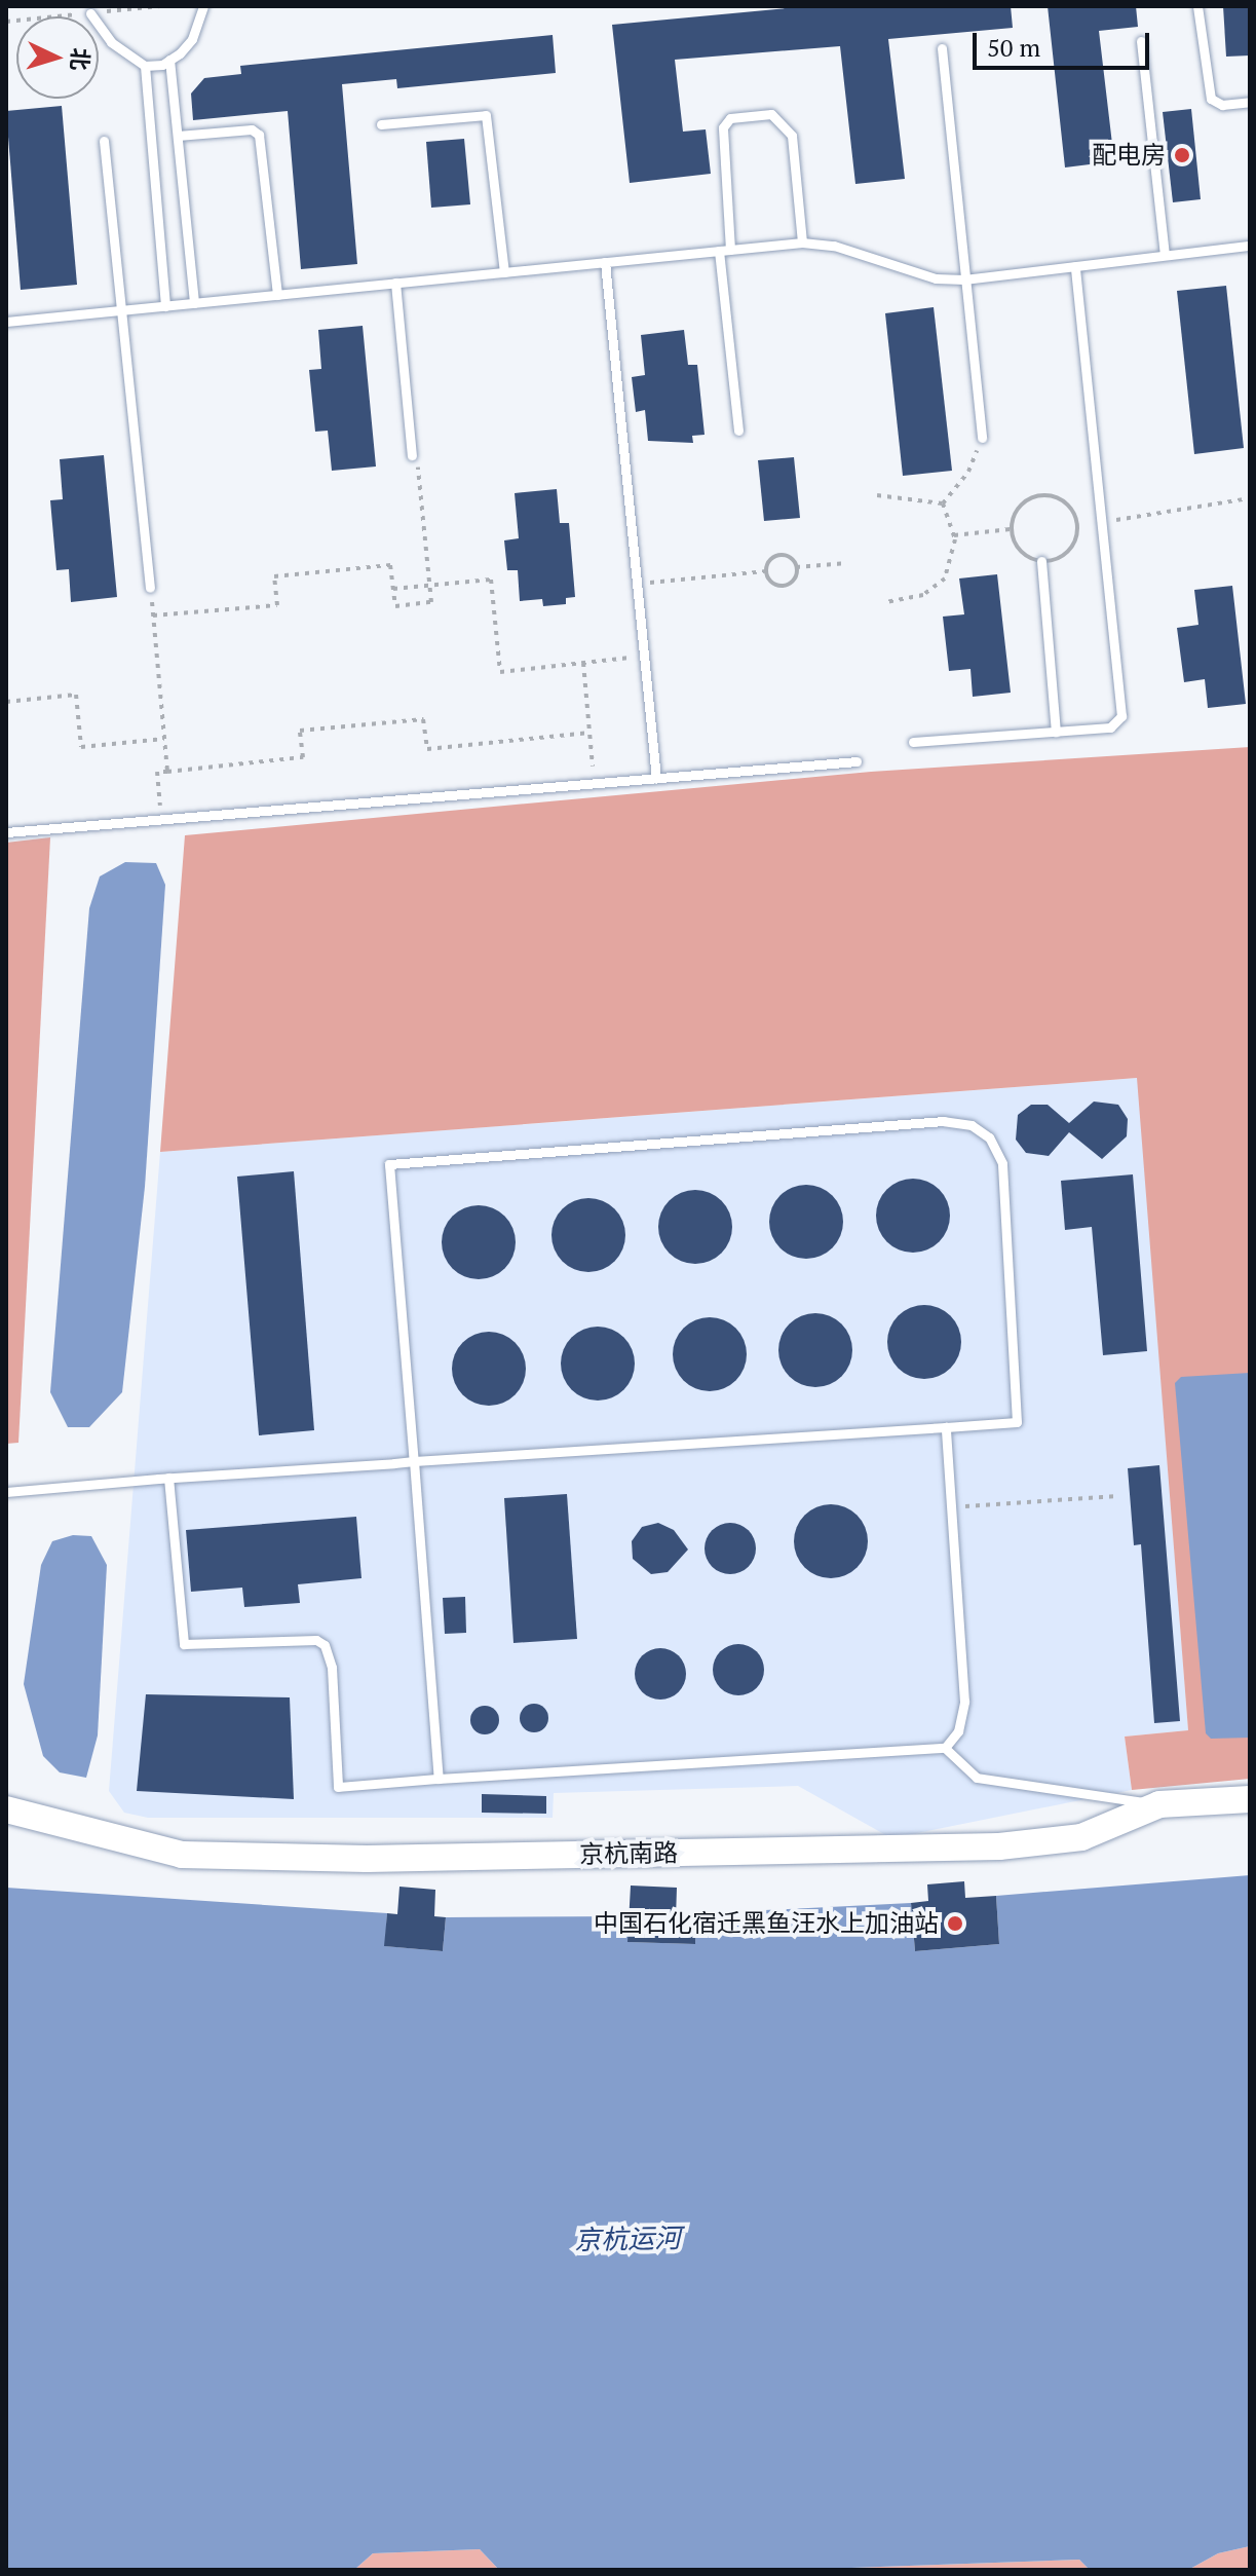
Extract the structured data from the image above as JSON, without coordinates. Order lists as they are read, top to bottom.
{
  "streets": {
    "street": ["京杭南路"]
  },
  "water": ["京杭运河"],
  "places": ["配电房", "中国石化宿迁黑鱼汪水上加油站"],
  "scale_bar": "50 m",
  "north": "right"
}
